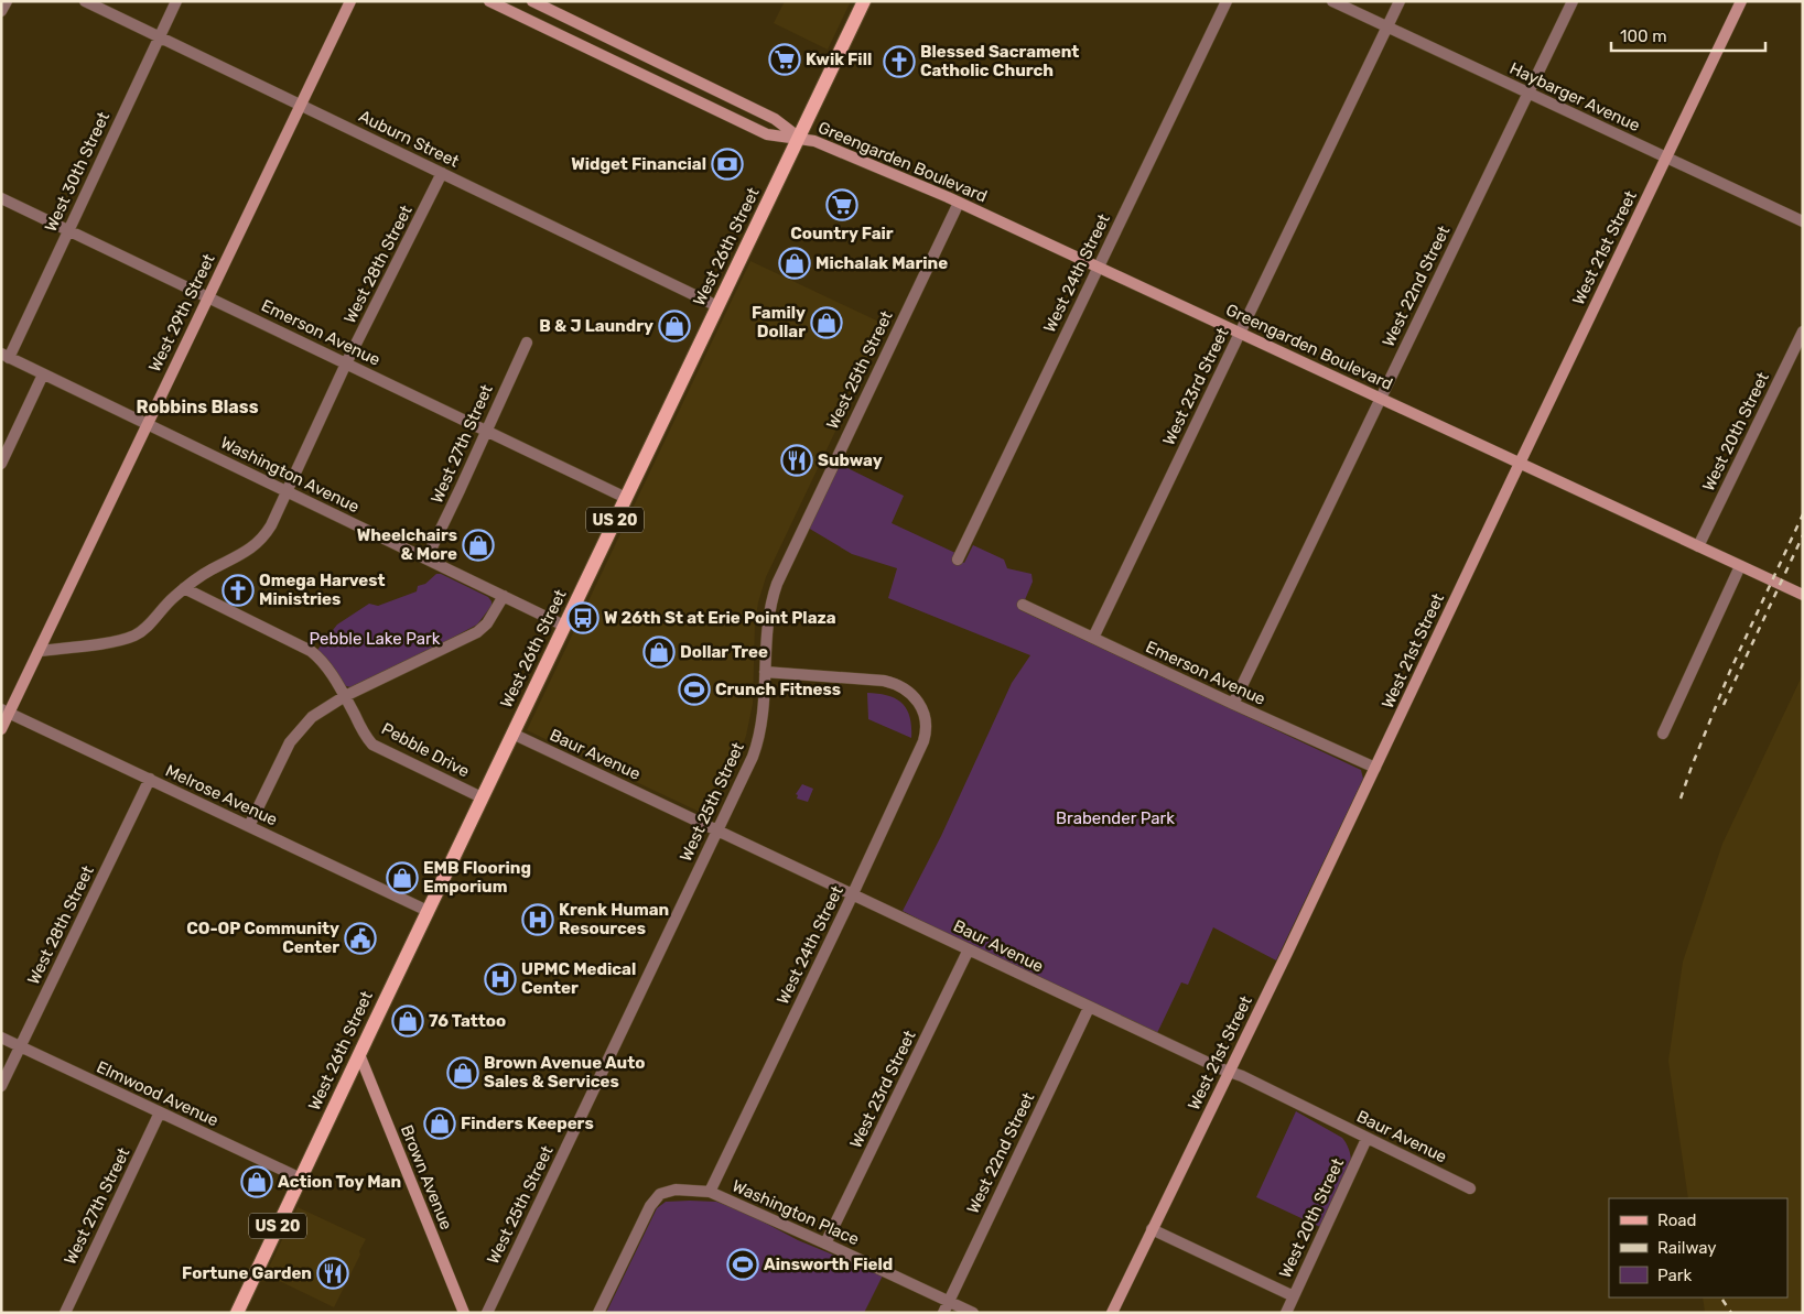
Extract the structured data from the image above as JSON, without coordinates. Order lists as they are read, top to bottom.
{
  "streets": {
    "main road": ["West 26th Street", "US 20"],
    "street": [
      "Haybarger Avenue",
      "Auburn Street",
      "Greengarden Boulevard",
      "West 30th Street",
      "West 21st Street",
      "West 28th Street",
      "West 24th Street",
      "West 22nd Street",
      "West 29th Street",
      "Emerson Avenue",
      "West 25th Street",
      "West 23rd Street",
      "West 20th Street",
      "West 27th Street",
      "Washington Avenue",
      "Pebble Drive",
      "Baur Avenue",
      "Melrose Avenue",
      "Elmwood Avenue",
      "Brown Avenue",
      "Washington Place"
    ]
  },
  "crossings": [
    ["Haybarger Avenue", "West 21st Street"],
    ["Haybarger Avenue", "West 22nd Street"],
    ["Haybarger Avenue", "West 23rd Street"],
    ["Auburn Street", "West 30th Street"],
    ["Auburn Street", "West 26th Street"],
    ["Auburn Street", "West 28th Street"],
    ["Auburn Street", "West 29th Street"],
    ["Greengarden Boulevard", "West 26th Street"],
    ["Greengarden Boulevard", "West 21st Street"],
    ["Greengarden Boulevard", "West 24th Street"],
    ["Greengarden Boulevard", "West 22nd Street"],
    ["Greengarden Boulevard", "West 25th Street"],
    ["Greengarden Boulevard", "West 23rd Street"],
    ["Greengarden Boulevard", "West 20th Street"],
    ["West 30th Street", "Emerson Avenue"],
    ["West 30th Street", "Washington Avenue"],
    ["West 26th Street", "Emerson Avenue"],
    ["West 26th Street", "Washington Avenue"],
    ["West 26th Street", "Pebble Drive"],
    ["West 26th Street", "Baur Avenue"],
    ["West 26th Street", "Melrose Avenue"],
    ["West 26th Street", "Elmwood Avenue"],
    ["West 26th Street", "Brown Avenue"],
    ["West 21st Street", "Emerson Avenue"],
    ["West 21st Street", "Baur Avenue"],
    ["West 28th Street", "West 29th Street"],
    ["West 28th Street", "Emerson Avenue"],
    ["West 28th Street", "Washington Avenue"],
    ["West 28th Street", "Pebble Drive"],
    ["West 28th Street", "Melrose Avenue"],
    ["West 28th Street", "Elmwood Avenue"],
    ["West 24th Street", "West 25th Street"],
    ["West 24th Street", "Baur Avenue"],
    ["West 24th Street", "Washington Place"],
    ["West 22nd Street", "Emerson Avenue"],
    ["West 22nd Street", "Baur Avenue"],
    ["West 22nd Street", "Washington Place"],
    ["West 29th Street", "Emerson Avenue"],
    ["West 29th Street", "Washington Avenue"],
    ["West 29th Street", "Melrose Avenue"],
    ["Emerson Avenue", "West 23rd Street"],
    ["Emerson Avenue", "West 27th Street"],
    ["West 25th Street", "Baur Avenue"],
    ["West 23rd Street", "Baur Avenue"],
    ["West 23rd Street", "Washington Place"],
    ["West 20th Street", "Baur Avenue"],
    ["West 27th Street", "Washington Avenue"],
    ["West 27th Street", "Elmwood Avenue"]
  ],
  "districts": ["Robbins Blass"],
  "parks": ["Pebble Lake Park", "Brabender Park"],
  "places": {
    "supermarket": ["Kwik Fill", "Country Fair"],
    "church": ["Blessed Sacrament Catholic Church", "Omega Harvest Ministries"],
    "bank": ["Widget Financial"],
    "shop": [
      "Michalak Marine",
      "Family Dollar",
      "B & J Laundry",
      "Wheelchairs & More",
      "Dollar Tree",
      "EMB Flooring Emporium",
      "76 Tattoo",
      "Brown Avenue Auto Sales & Services",
      "Finders Keepers",
      "Action Toy Man"
    ],
    "restaurant": ["Subway", "Fortune Garden"],
    "bus stop": ["W 26th St at Erie Point Plaza"],
    "sports": ["Crunch Fitness", "Ainsworth Field"],
    "hospital": ["Krenk Human Resources", "UPMC Medical Center"],
    "public building": ["CO-OP Community Center"]
  },
  "legend": ["Road", "Railway", "Park"],
  "scale_bar": "100 m"
}
